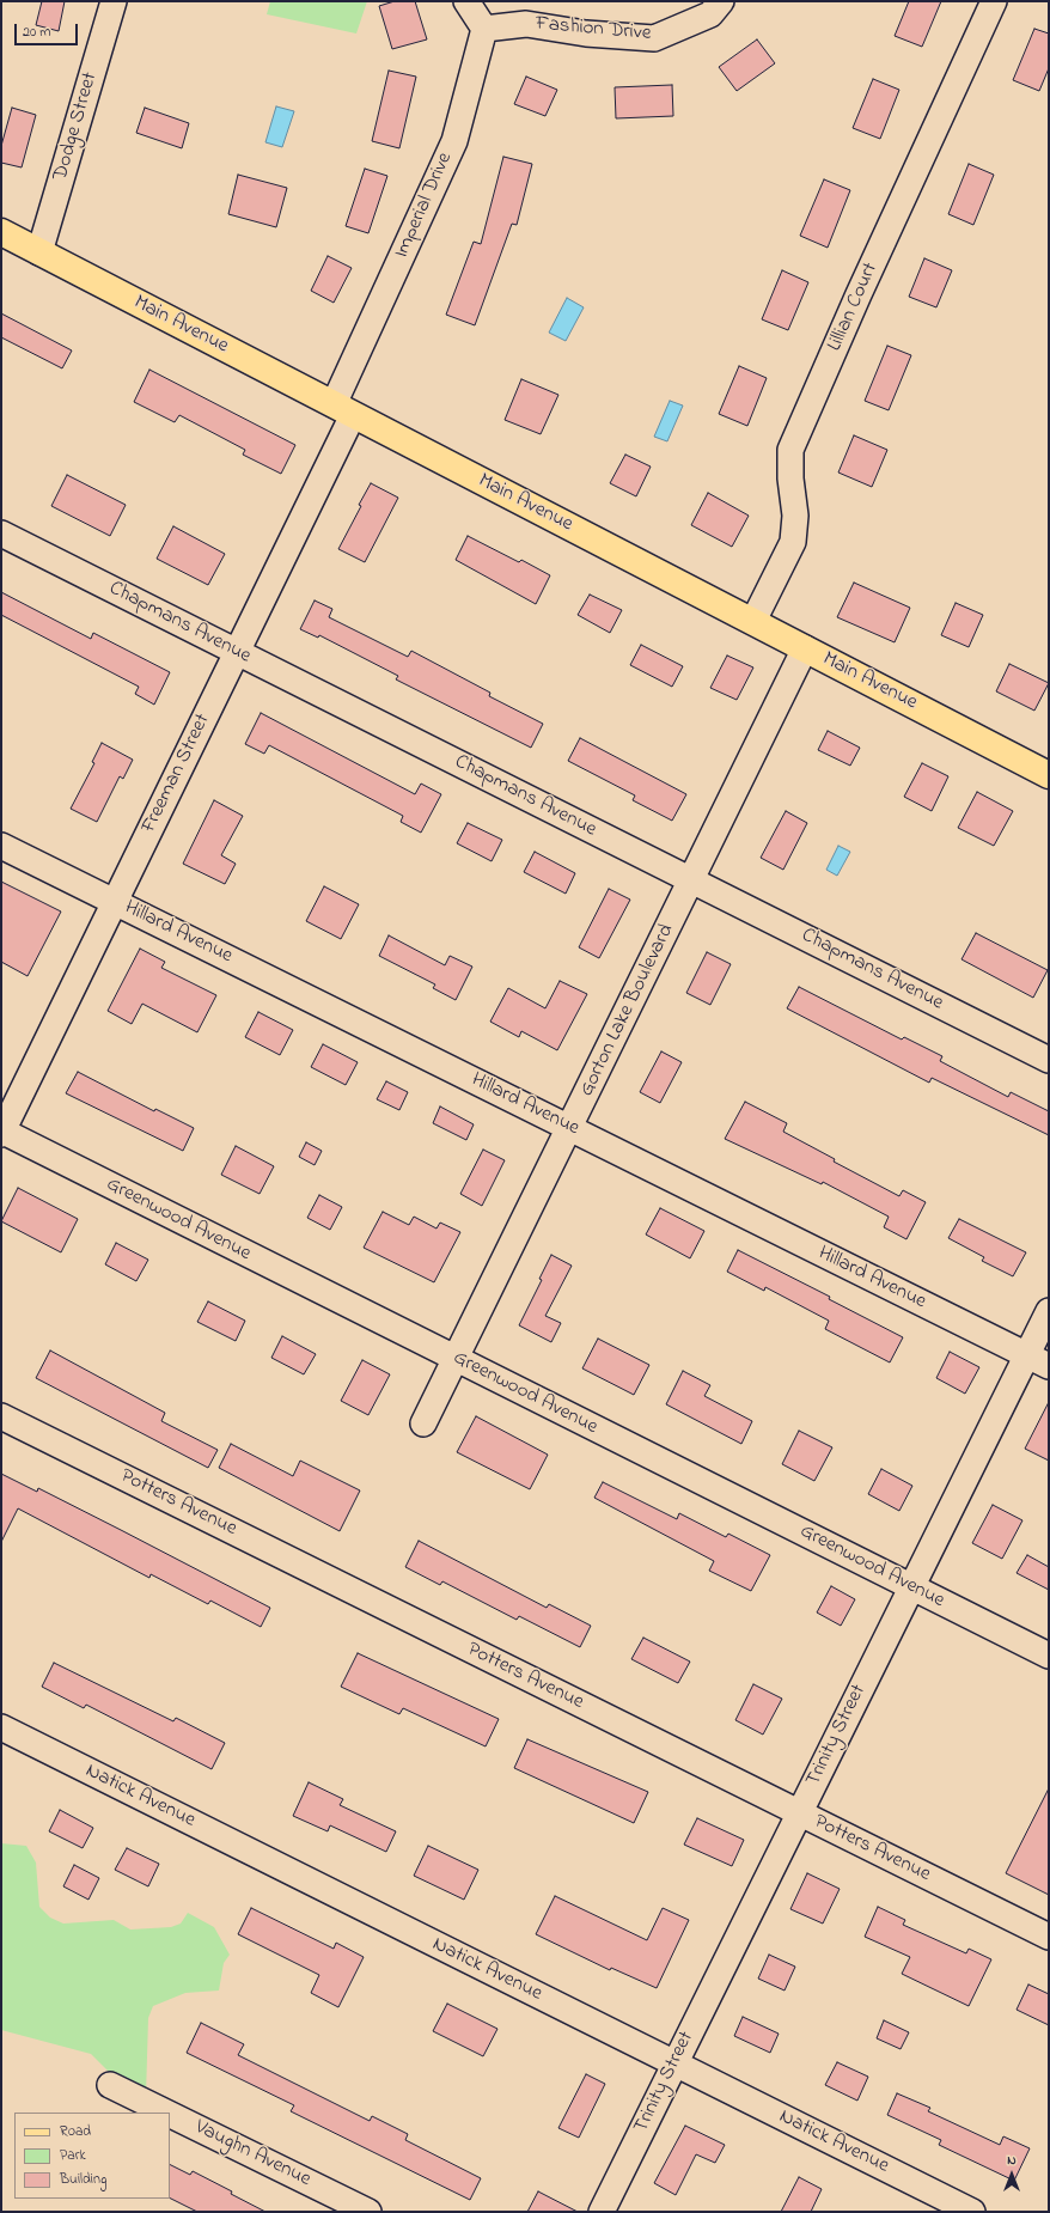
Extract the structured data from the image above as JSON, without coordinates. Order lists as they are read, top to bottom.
{
  "streets": {
    "main road": ["Main Avenue"],
    "street": [
      "Fashion Drive",
      "Dodge Street",
      "Imperial Drive",
      "Lillian Court",
      "Chapmans Avenue",
      "Freeman Street",
      "Hillard Avenue",
      "Gorton Lake Boulevard",
      "Greenwood Avenue",
      "Potters Avenue",
      "Trinity Street",
      "Natick Avenue",
      "Vaughn Avenue"
    ]
  },
  "crossings": [
    ["Fashion Drive", "Imperial Drive"],
    ["Dodge Street", "Main Avenue"],
    ["Imperial Drive", "Main Avenue"],
    ["Imperial Drive", "Freeman Street"],
    ["Lillian Court", "Main Avenue"],
    ["Main Avenue", "Freeman Street"],
    ["Main Avenue", "Gorton Lake Boulevard"],
    ["Chapmans Avenue", "Freeman Street"],
    ["Chapmans Avenue", "Gorton Lake Boulevard"],
    ["Freeman Street", "Hillard Avenue"],
    ["Freeman Street", "Greenwood Avenue"],
    ["Hillard Avenue", "Gorton Lake Boulevard"],
    ["Hillard Avenue", "Trinity Street"],
    ["Gorton Lake Boulevard", "Greenwood Avenue"],
    ["Greenwood Avenue", "Trinity Street"],
    ["Potters Avenue", "Trinity Street"],
    ["Trinity Street", "Natick Avenue"]
  ],
  "legend": ["Road", "Park", "Building"],
  "scale_bar": "20 m",
  "north": "top"
}
